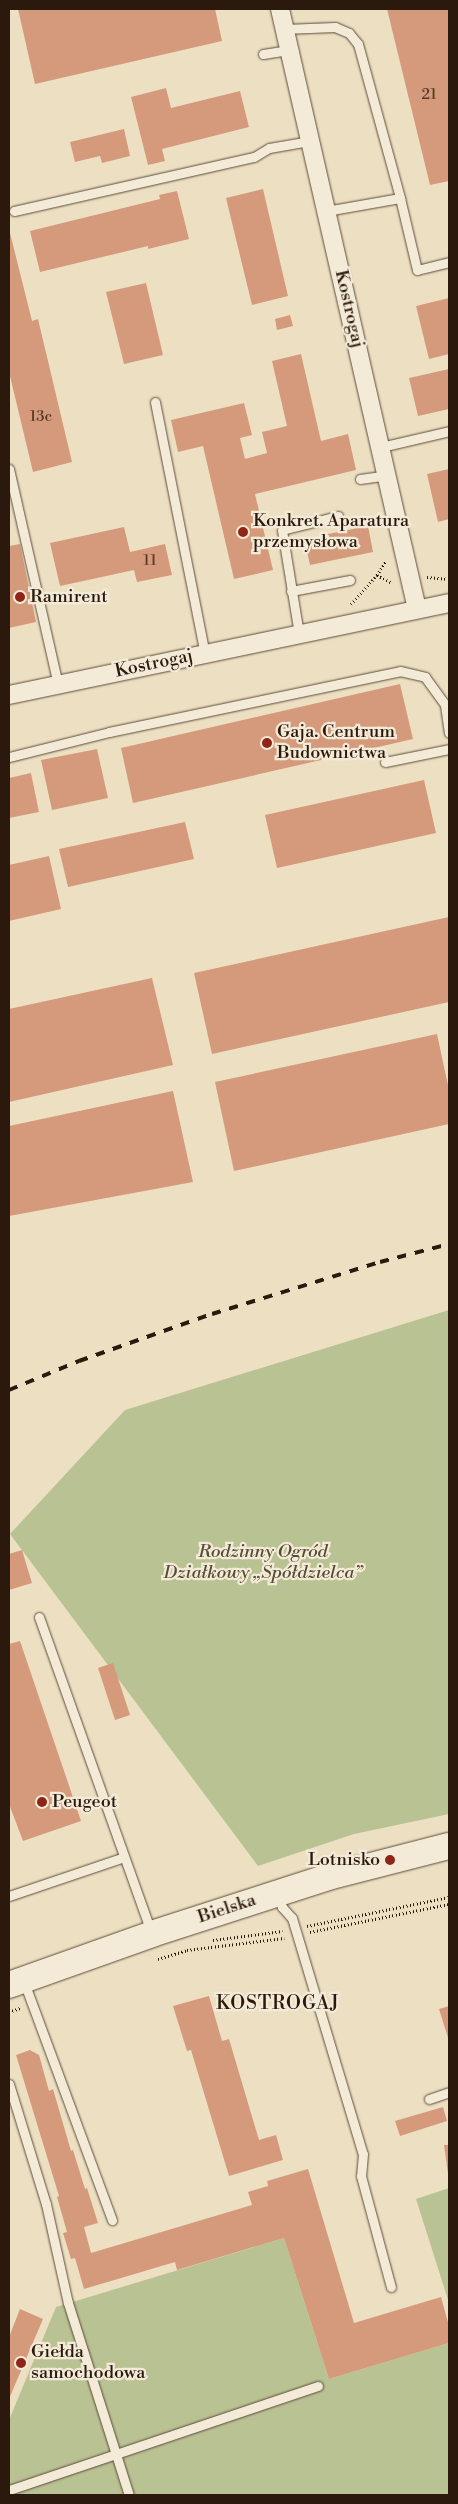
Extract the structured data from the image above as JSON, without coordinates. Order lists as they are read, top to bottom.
{
  "streets": {
    "main road": ["Bielska"],
    "street": ["Kostrogaj"]
  },
  "districts": ["KOSTROGAJ"],
  "parks": ["Rodzinny Ogród Działkowy „Spółdzielca”"],
  "places": [
    "Konkret. Aparatura przemysłowa",
    "Ramirent",
    "Gaja. Centrum Budownictwa",
    "Peugeot",
    "Lotnisko",
    "Giełda samochodowa"
  ],
  "house_numbers": ["21", "13c", "11"]
}
